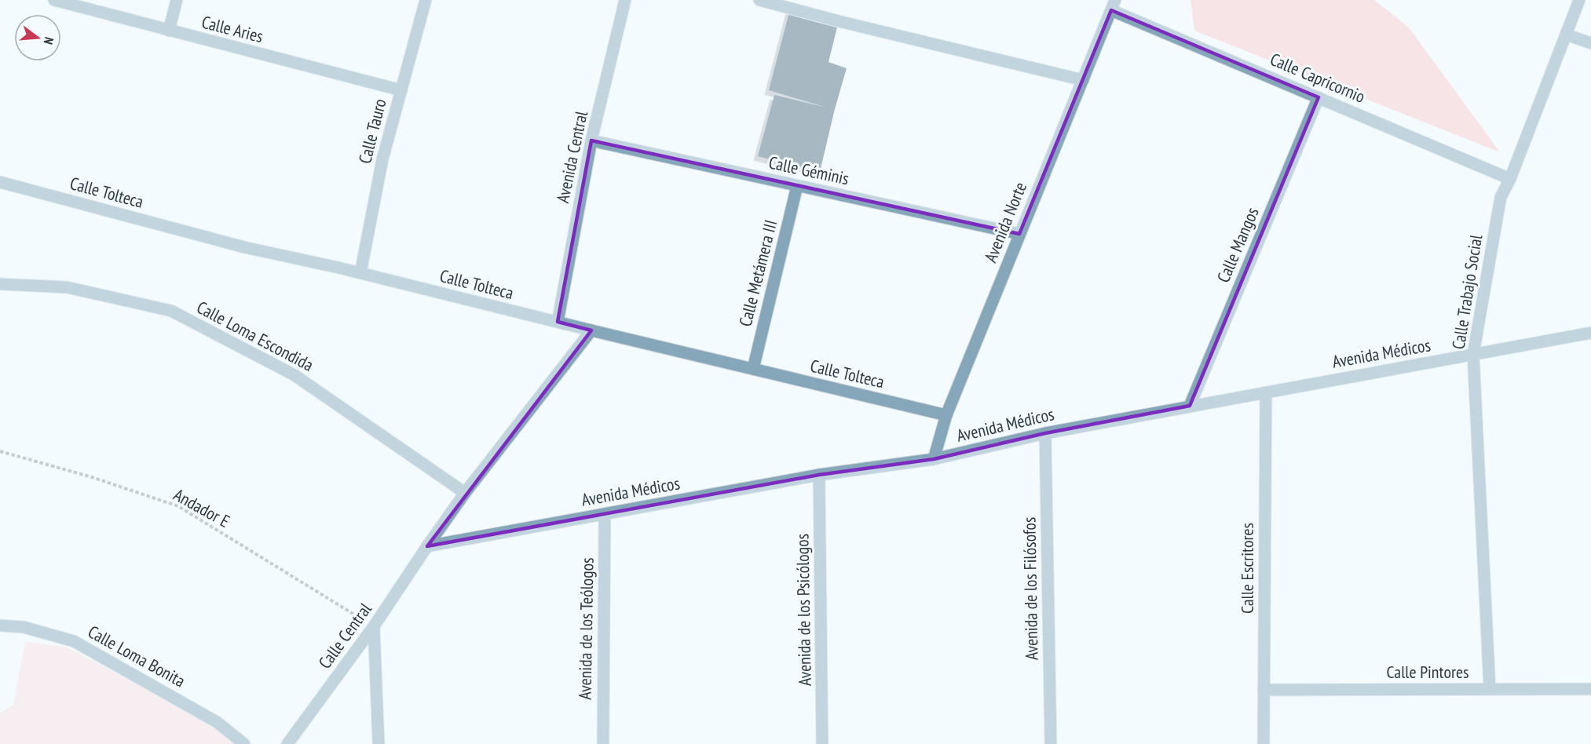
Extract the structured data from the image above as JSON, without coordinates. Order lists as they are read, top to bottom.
{
  "streets": {
    "street": [
      "Calle Aries",
      "Calle Capricornio",
      "Calle Tauro",
      "Avenida Central",
      "Calle Géminis",
      "Calle Tolteca",
      "Avenida Norte",
      "Calle Mangos",
      "Calle Metámera III",
      "Calle Trabajo Social",
      "Calle Loma Escondida",
      "Avenida Médicos",
      "Calle Escritores",
      "Avenida de los Filósofos",
      "Avenida de los Psicólogos",
      "Avenida de los Teólogos",
      "Calle Central",
      "Calle Loma Bonita",
      "Calle Pintores"
    ],
    "path": ["Andador E"]
  },
  "crossings": [
    ["Calle Aries", "Calle Tauro"],
    ["Calle Capricornio", "Avenida Norte"],
    ["Calle Capricornio", "Calle Mangos"],
    ["Calle Capricornio", "Calle Trabajo Social"],
    ["Calle Tauro", "Calle Tolteca"],
    ["Avenida Central", "Calle Géminis"],
    ["Avenida Central", "Calle Tolteca"],
    ["Calle Géminis", "Avenida Norte"],
    ["Calle Géminis", "Calle Metámera III"],
    ["Calle Tolteca", "Avenida Norte"],
    ["Calle Tolteca", "Calle Metámera III"],
    ["Avenida Norte", "Avenida Médicos"],
    ["Calle Mangos", "Avenida Médicos"],
    ["Calle Trabajo Social", "Avenida Médicos"],
    ["Calle Trabajo Social", "Calle Pintores"],
    ["Avenida Médicos", "Calle Escritores"],
    ["Avenida Médicos", "Avenida de los Filósofos"],
    ["Avenida Médicos", "Avenida de los Psicólogos"],
    ["Avenida Médicos", "Avenida de los Teólogos"],
    ["Avenida Médicos", "Calle Central"],
    ["Andador E", "Calle Central"],
    ["Calle Escritores", "Calle Pintores"]
  ],
  "north": "right"
}
